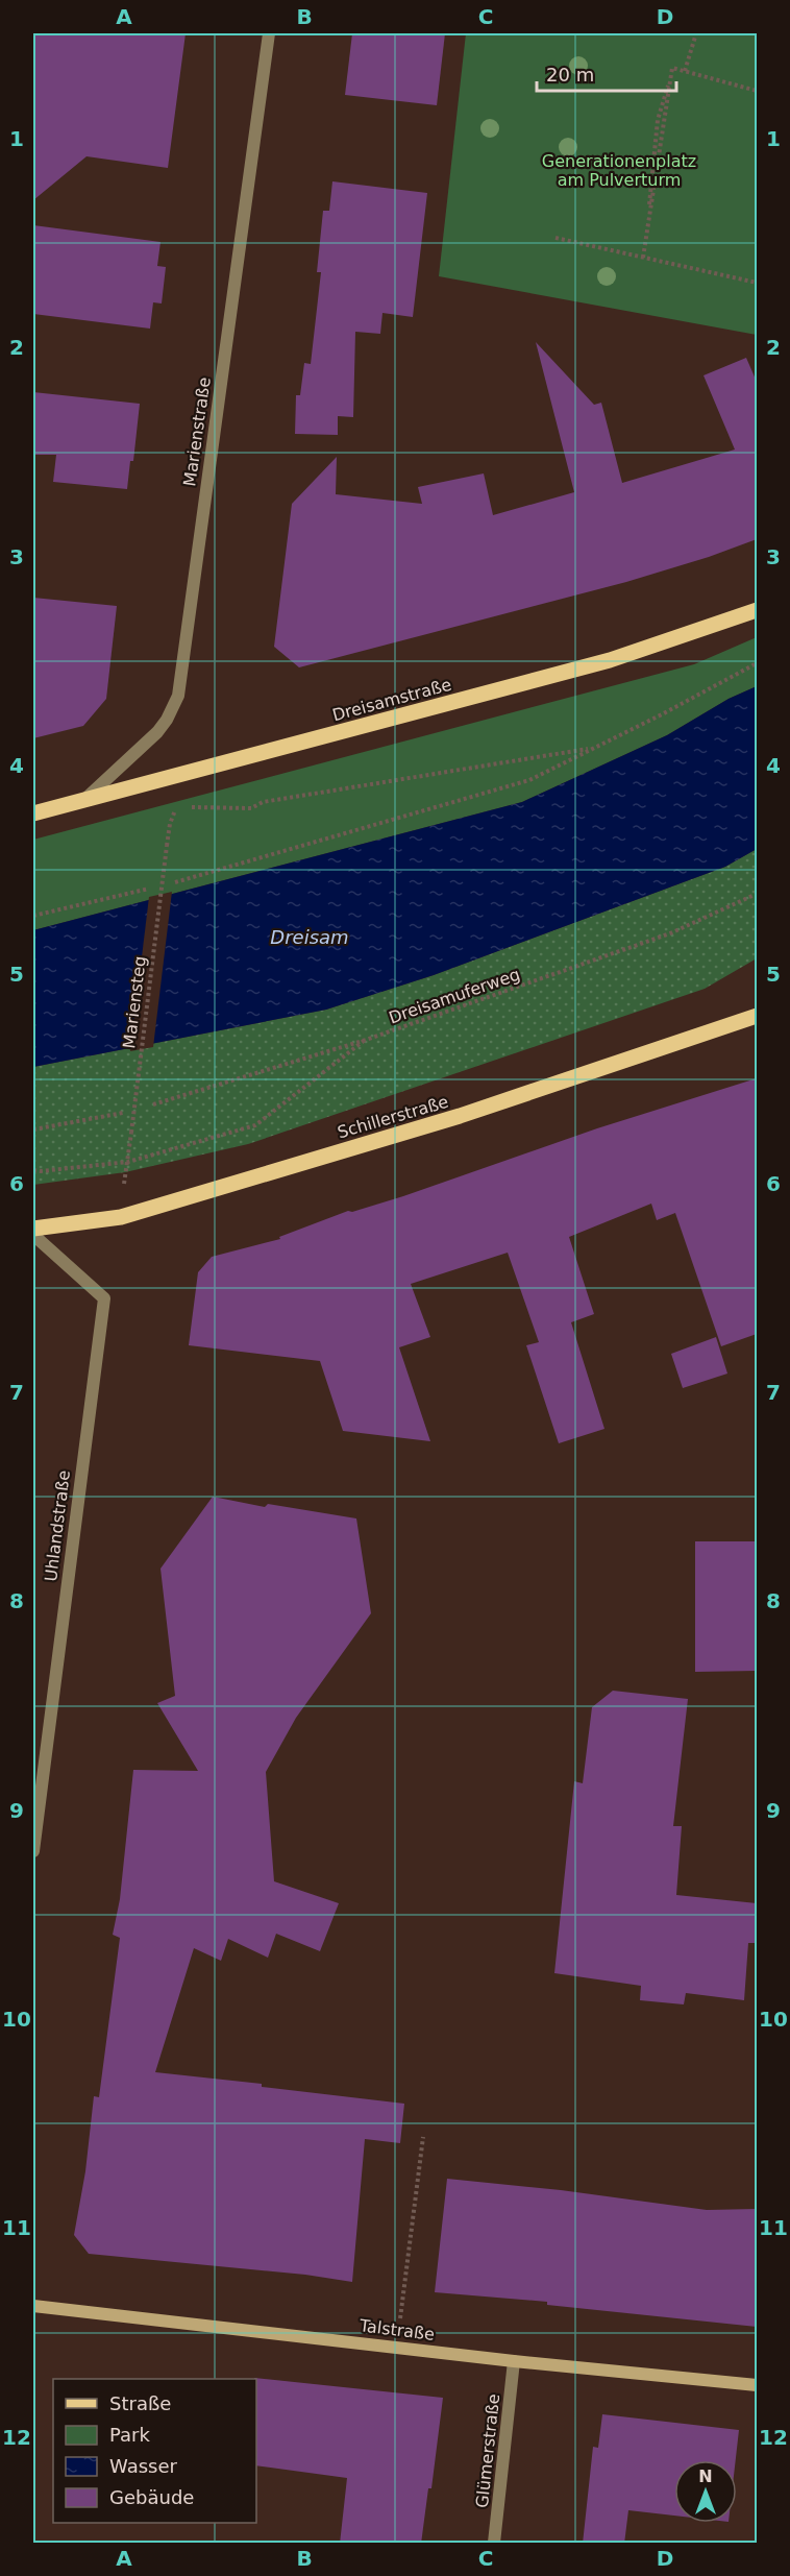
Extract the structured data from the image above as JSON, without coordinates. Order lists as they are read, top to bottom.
{
  "streets": {
    "main road": ["Dreisamstraße", "Schillerstraße"],
    "street": [
      "Marienstraße",
      "Uhlandstraße",
      "Talstraße",
      "Glümerstraße"
    ],
    "path": ["Dreisamuferweg", "Mariensteg"]
  },
  "crossings": [
    ["Marienstraße", "Dreisamstraße"],
    ["Talstraße", "Glümerstraße"]
  ],
  "water": ["Dreisam"],
  "parks": ["Generationenplatz am Pulverturm"],
  "legend": [
    "Straße",
    "Park",
    "Wasser",
    "Gebäude"
  ],
  "scale_bar": "20 m",
  "north": "top",
  "grid": {
    "columns": [
      "A",
      "B",
      "C",
      "D"
    ],
    "rows": [
      "1",
      "2",
      "3",
      "4",
      "5",
      "6",
      "7",
      "8",
      "9",
      "10",
      "11",
      "12"
    ]
  }
}
